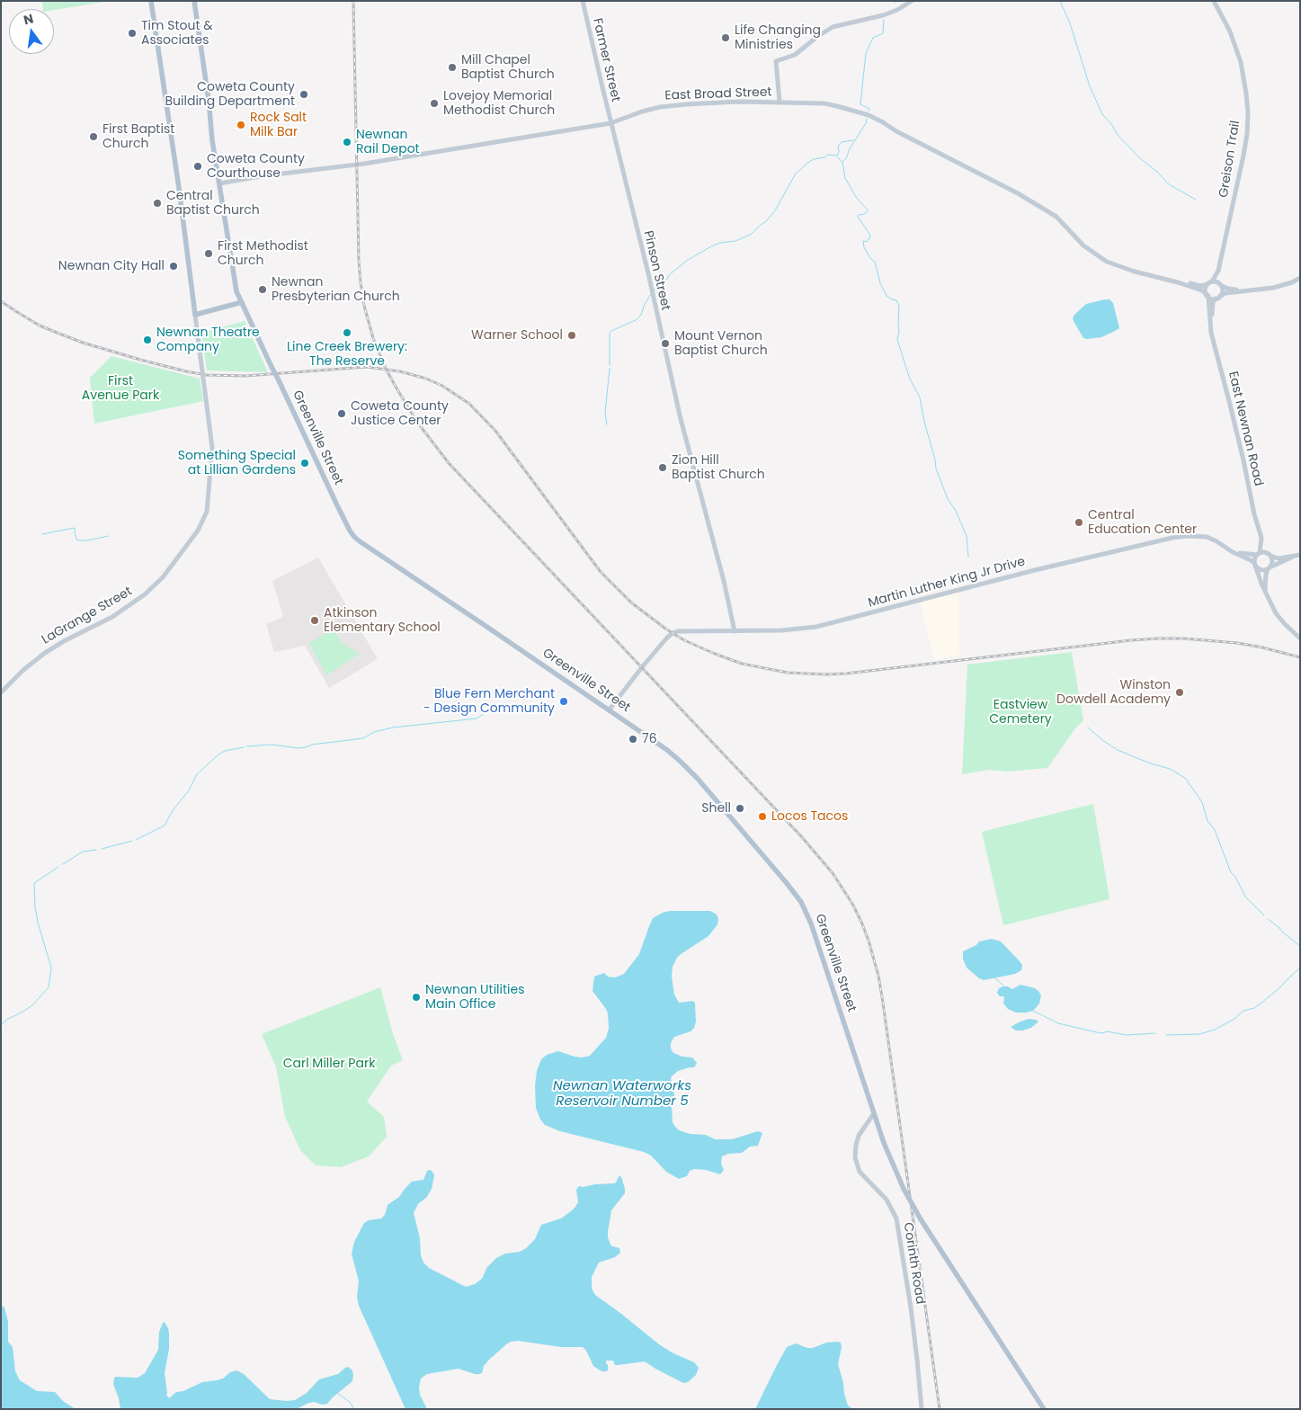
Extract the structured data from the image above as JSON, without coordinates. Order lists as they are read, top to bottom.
{
  "streets": {
    "main road": ["Greenville Street", "LaGrange Street"],
    "street": [
      "Farmer Street",
      "East Broad Street",
      "Greison Trail",
      "Pinson Street",
      "East Newnan Road",
      "Martin Luther King Jr Drive",
      "Corinth Road"
    ]
  },
  "crossings": [
    ["Farmer Street", "East Broad Street"],
    ["Farmer Street", "Pinson Street"],
    ["East Broad Street", "Greison Trail"],
    ["East Broad Street", "Pinson Street"],
    ["East Broad Street", "East Newnan Road"],
    ["Greison Trail", "East Newnan Road"],
    ["Pinson Street", "Martin Luther King Jr Drive"],
    ["East Newnan Road", "Martin Luther King Jr Drive"],
    ["Greenville Street", "Martin Luther King Jr Drive"],
    ["Greenville Street", "Corinth Road"]
  ],
  "water": ["Newnan Waterworks Reservoir Number 5"],
  "parks": ["First Avenue Park", "Eastview Cemetery", "Carl Miller Park"],
  "places": [
    "Tim Stout & Associates",
    "Life Changing Ministries",
    "Mill Chapel Baptist Church",
    "Coweta County Building Department",
    "Lovejoy Memorial Methodist Church",
    "Rock Salt Milk Bar",
    "First Baptist Church",
    "Newnan Rail Depot",
    "Coweta County Courthouse",
    "Central Baptist Church",
    "First Methodist Church",
    "Newnan City Hall",
    "Newnan Presbyterian Church",
    "Line Creek Brewery: The Reserve",
    "Warner School",
    "Newnan Theatre Company",
    "Mount Vernon Baptist Church",
    "Coweta County Justice Center",
    "Something Special at Lillian Gardens",
    "Zion Hill Baptist Church",
    "Central Education Center",
    "Atkinson Elementary School",
    "Winston Dowdell Academy",
    "Blue Fern Merchant - Design Community",
    "76",
    "Shell",
    "Locos Tacos",
    "Newnan Utilities Main Office"
  ],
  "north": "top"
}
